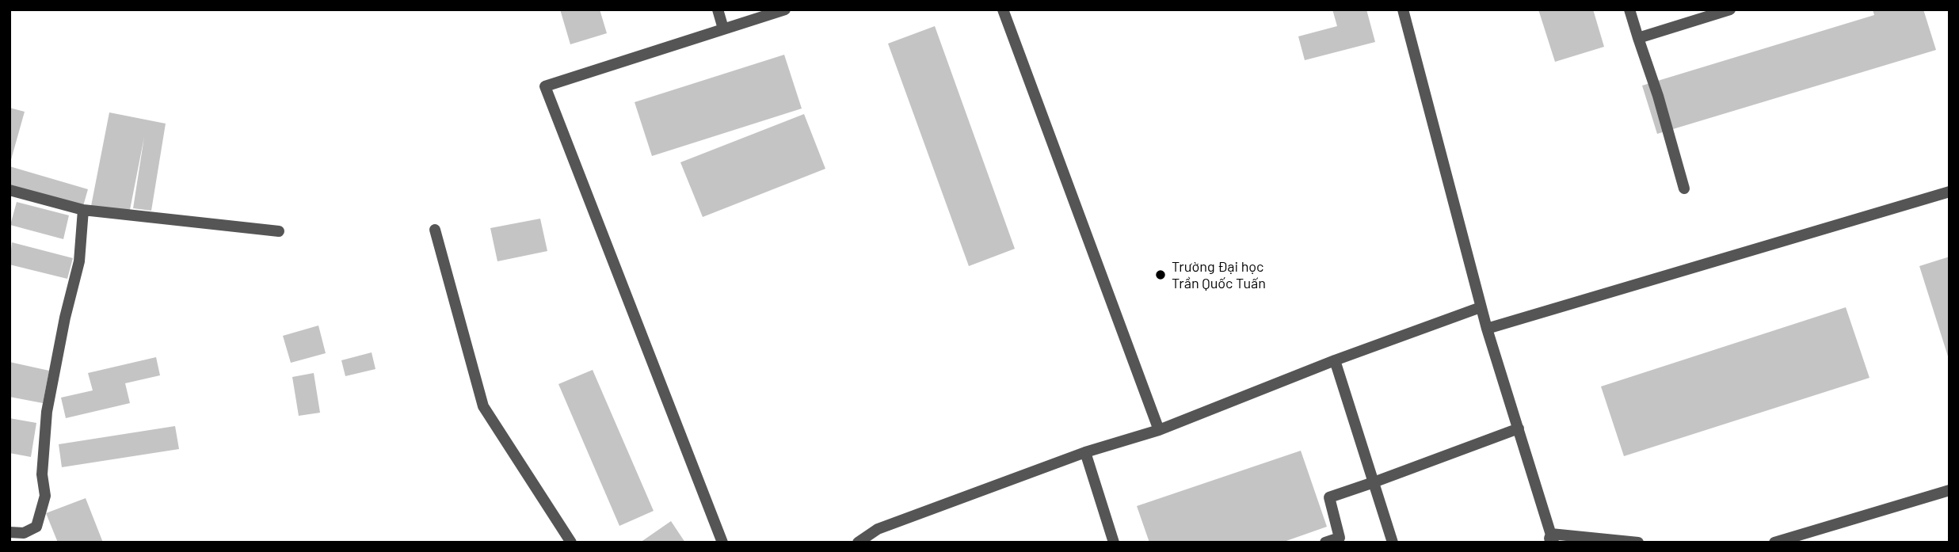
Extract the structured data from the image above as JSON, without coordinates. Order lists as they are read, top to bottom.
{
  "places": ["Trường Đại học Trần Quốc Tuấn"]
}
